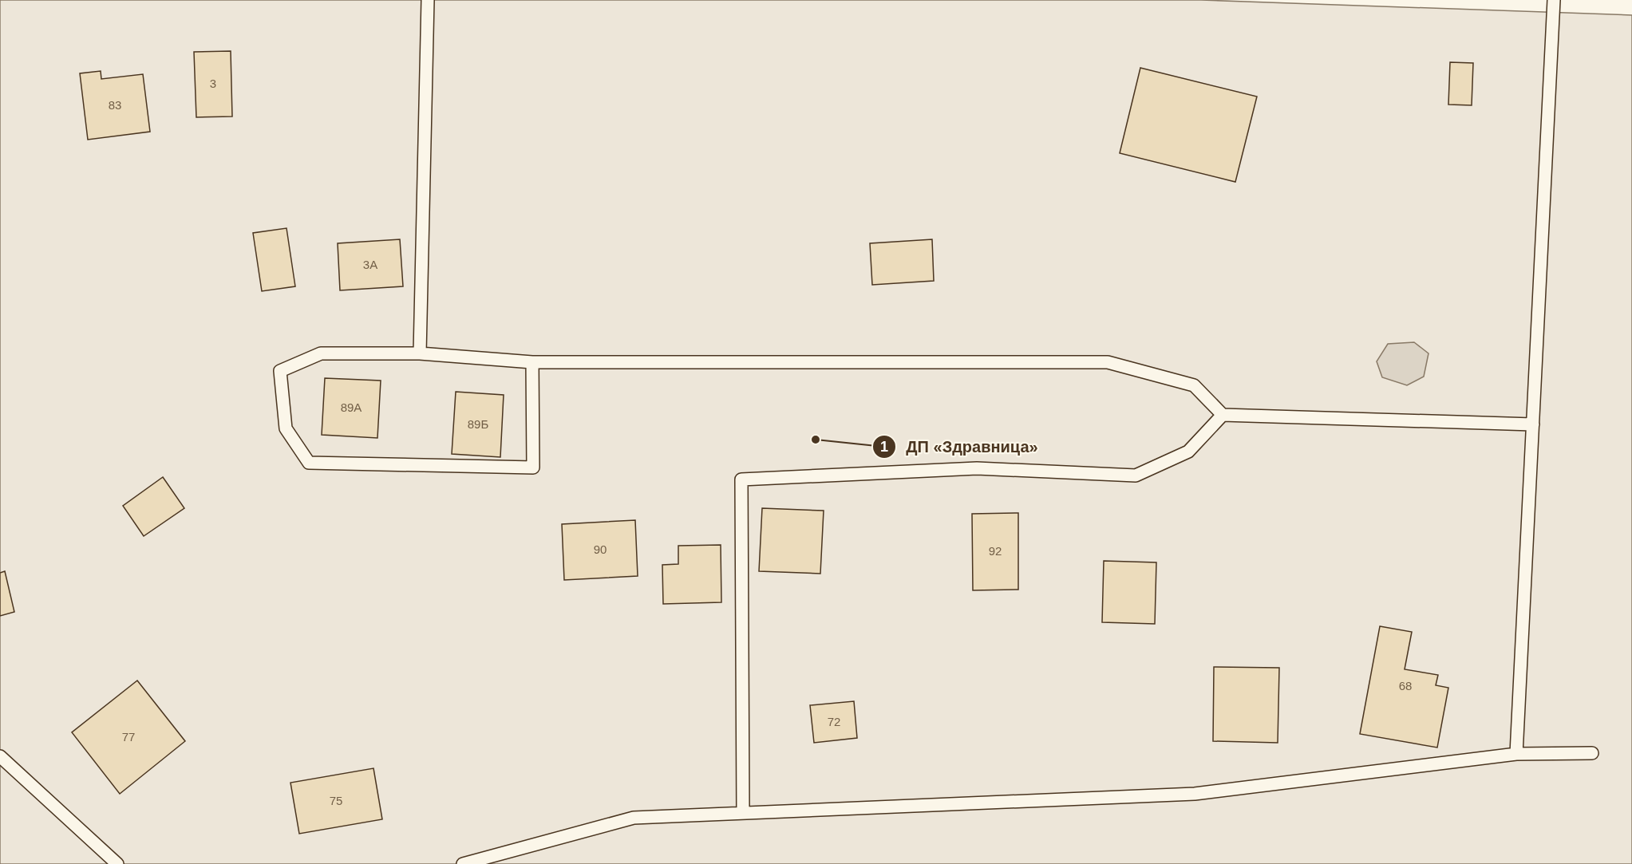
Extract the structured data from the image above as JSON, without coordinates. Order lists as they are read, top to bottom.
{
  "places": ["ДП «Здравница»"],
  "house_numbers": [
    "3",
    "83",
    "3А",
    "89А",
    "89Б",
    "90",
    "92",
    "68",
    "72",
    "77",
    "75"
  ]
}
